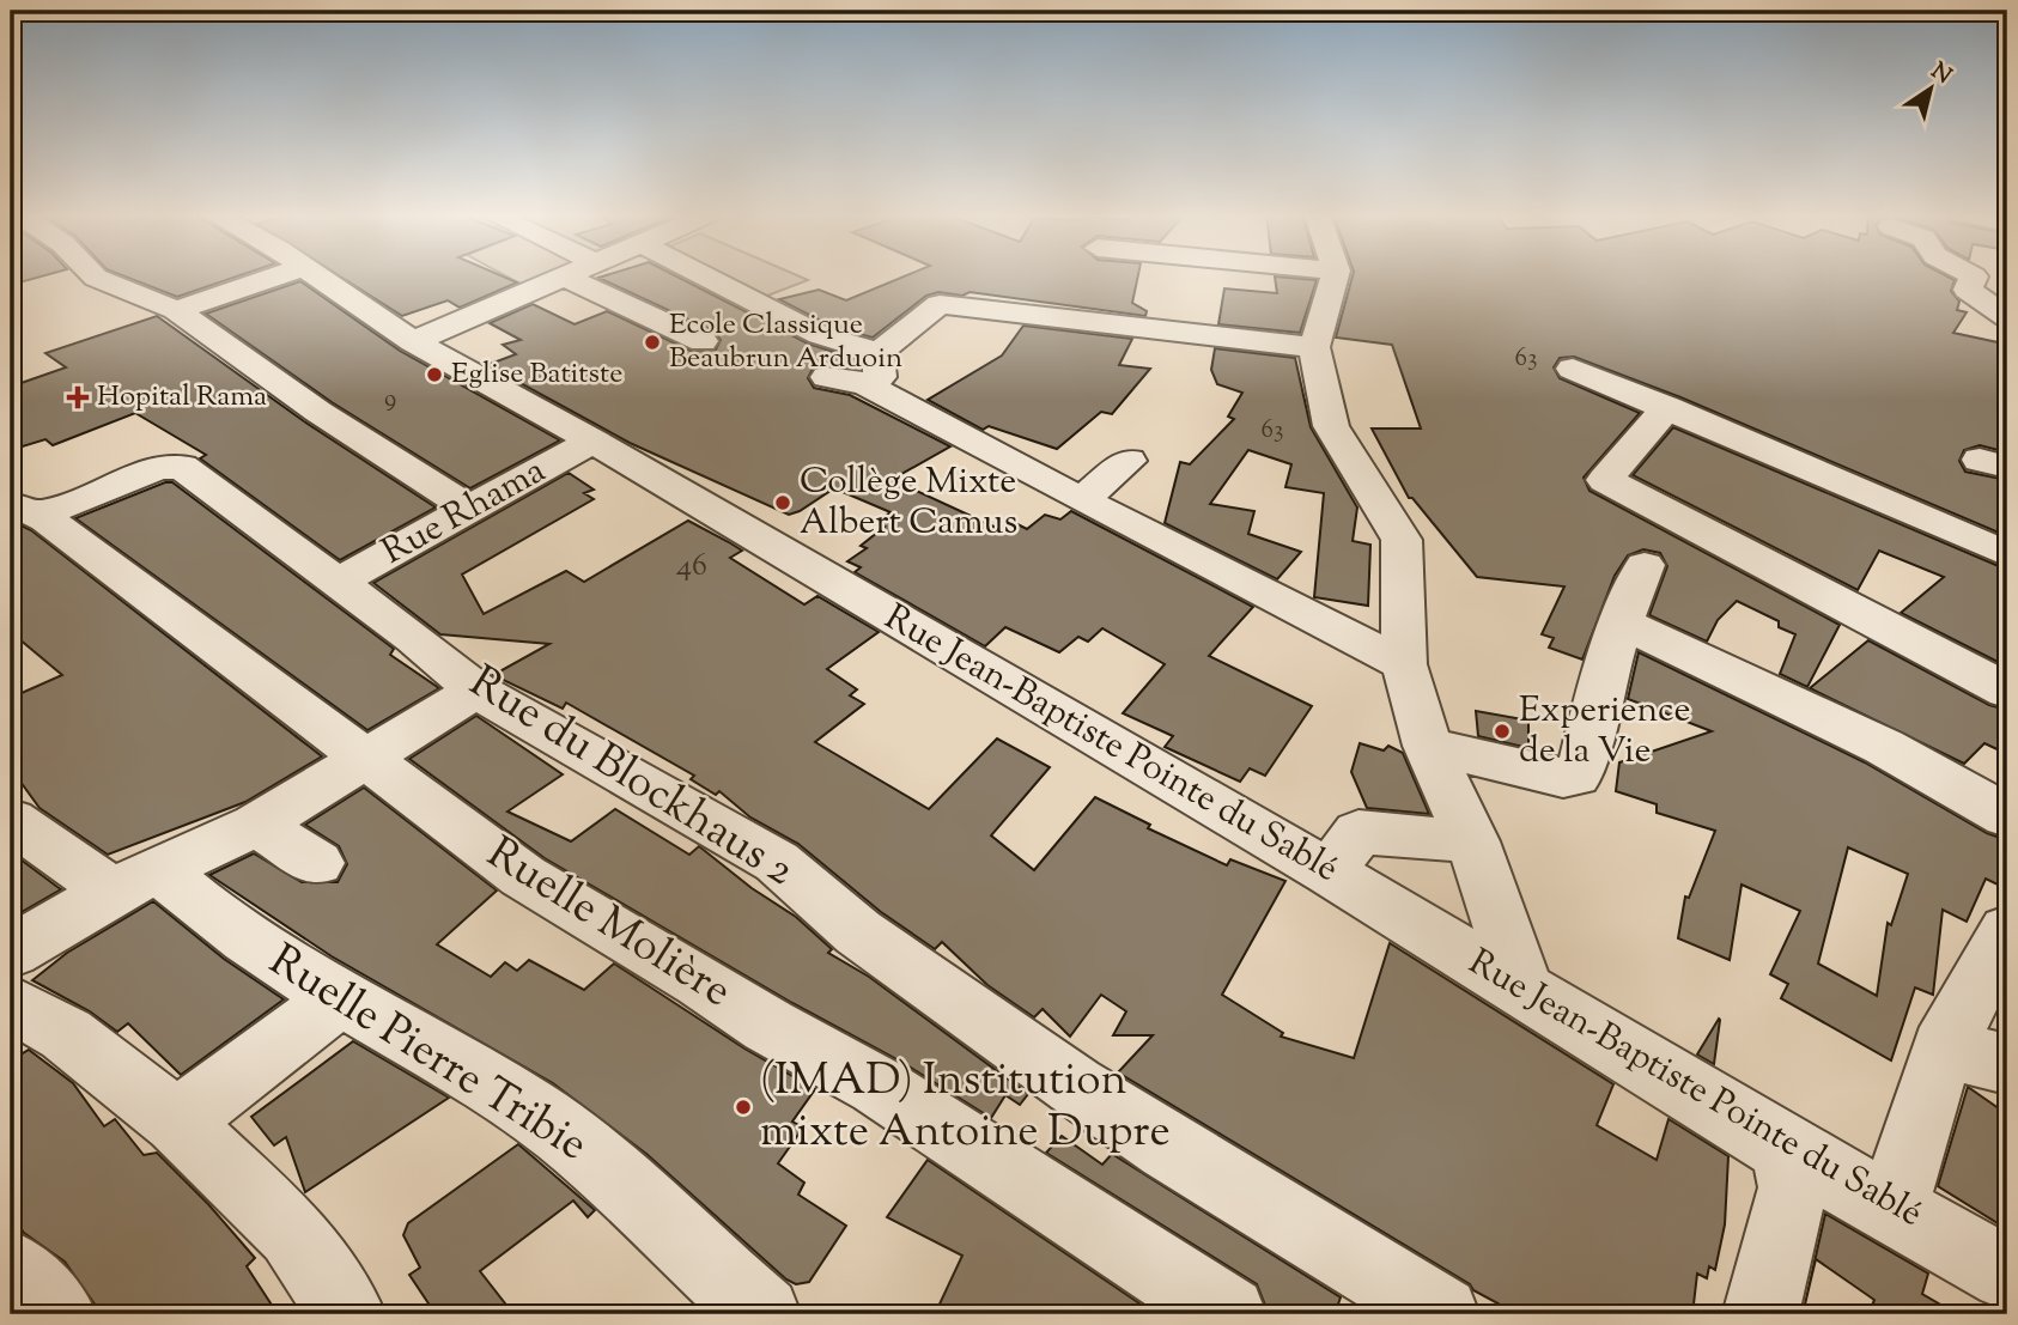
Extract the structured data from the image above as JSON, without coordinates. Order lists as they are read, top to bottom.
{
  "streets": {
    "street": [
      "Rue Rhama",
      "Rue Jean-Baptiste Pointe du Sablé",
      "Rue du Blockhaus 2",
      "Ruelle Molière",
      "Ruelle Pierre Tribie"
    ]
  },
  "crossings": [
    ["Rue Rhama", "Rue Jean-Baptiste Pointe du Sablé"],
    ["Rue Rhama", "Rue du Blockhaus 2"],
    ["Rue du Blockhaus 2", "Ruelle Molière"]
  ],
  "places": {
    "other": [
      "Ecole Classique Beaubrun Arduoin",
      "Eglise Batitste",
      "Collège Mixte Albert Camus",
      "Experience de la Vie",
      "(IMAD) Institution mixte Antoine Dupre"
    ],
    "health": ["Hopital Rama"]
  },
  "house_numbers": [
    "63",
    "9",
    "63",
    "46"
  ],
  "north": "top right"
}
